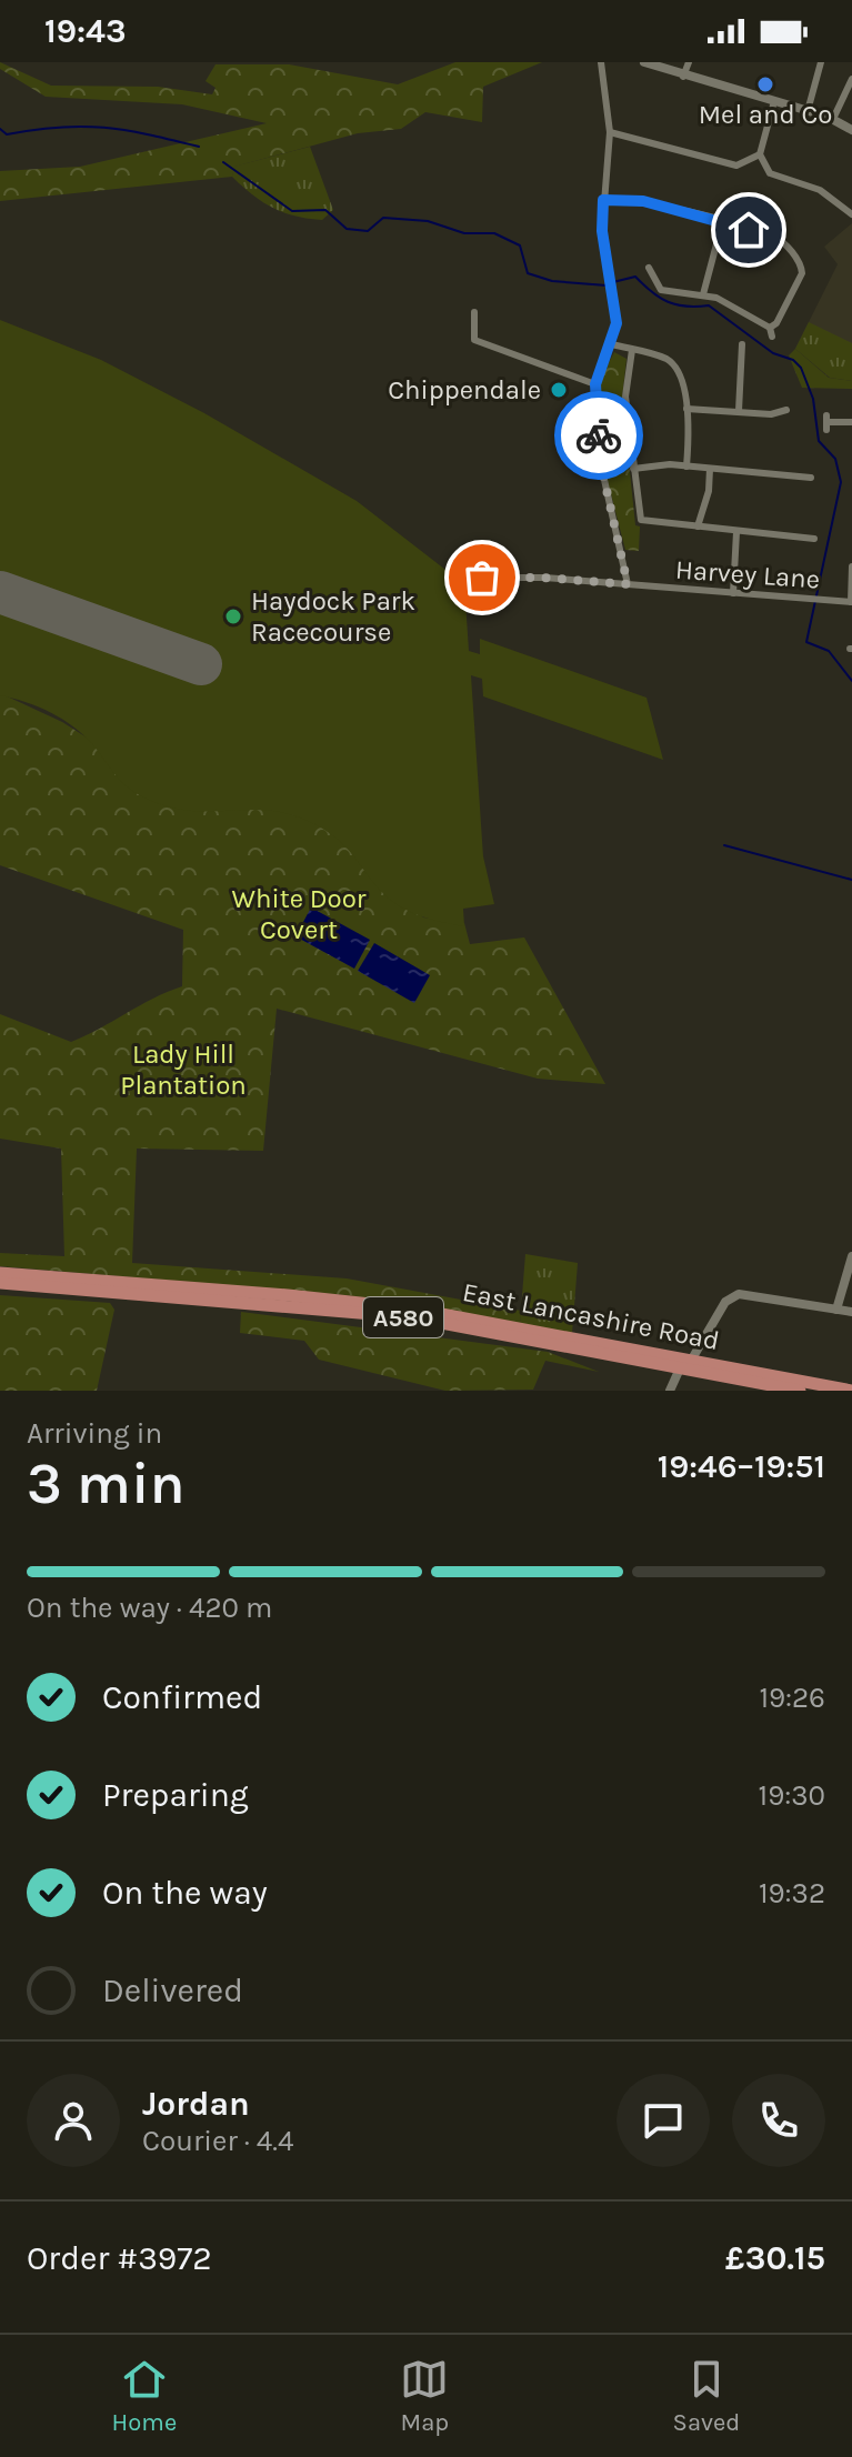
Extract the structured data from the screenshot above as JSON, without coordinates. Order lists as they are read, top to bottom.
{
  "streets": {
    "highway": ["East Lancashire Road", "A580"],
    "street": ["Harvey Lane"]
  },
  "parks": ["White Door Covert", "Lady Hill Plantation"],
  "places": ["Mel and Co", "Chippendale", "Haydock Park Racecourse"],
  "page": {
    "status": "19:43",
    "heading": ["3 min", "Arriving in", "19:46–19:51"],
    "panel": [
      "Jordan",
      "Courier · 4.4",
      "Order #3972",
      "£30.15"
    ],
    "bar": "On the way · 420 m",
    "list": [
      ["Confirmed", "19:26"],
      ["Preparing", "19:30"],
      ["On the way", "19:32"],
      "Delivered"
    ],
    "tabs": ["Home", "Map", "Saved"]
  }
}
